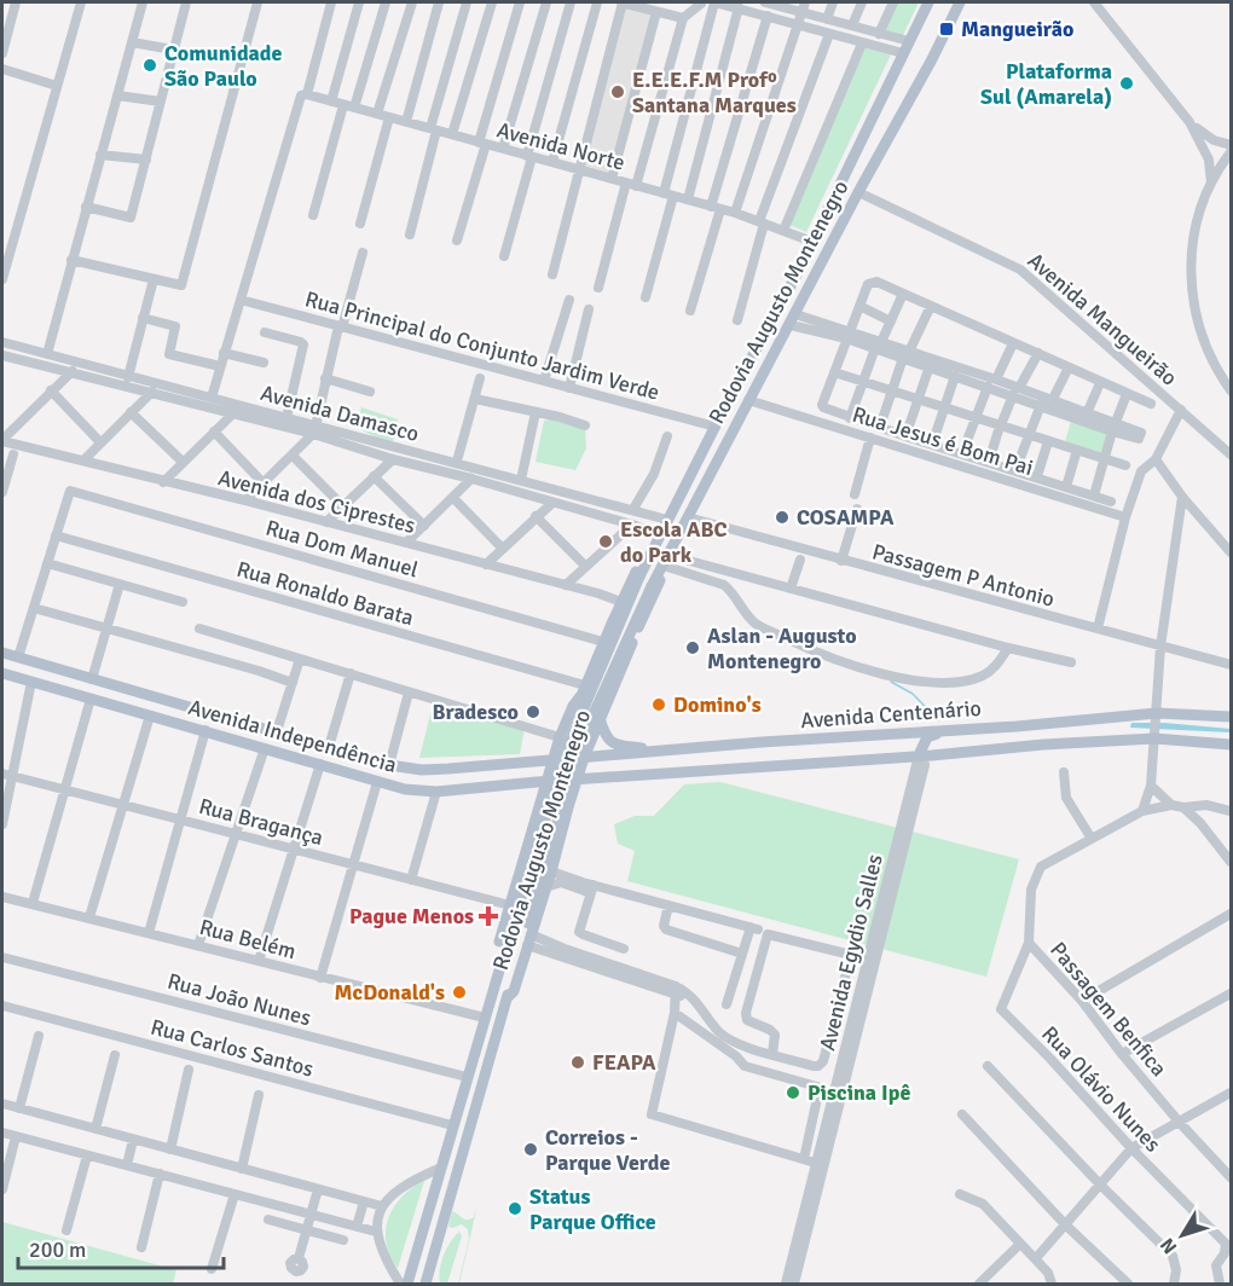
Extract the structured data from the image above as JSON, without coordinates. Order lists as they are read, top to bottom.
{
  "streets": {
    "main road": ["Rodovia Augusto Montenegro", "Avenida Centenário", "Avenida Independência"],
    "street": [
      "Avenida Norte",
      "Avenida Mangueirão",
      "Rua Principal do Conjunto Jardim Verde",
      "Avenida Damasco",
      "Rua Jesus é Bom Pai",
      "Avenida dos Ciprestes",
      "Rua Dom Manuel",
      "Passagem P Antonio",
      "Rua Ronaldo Barata",
      "Rua Bragança",
      "Rua Belém",
      "Avenida Egydio Salles",
      "Rua João Nunes",
      "Passagem Benfica",
      "Rua Carlos Santos",
      "Rua Olávio Nunes"
    ]
  },
  "crossings": [
    ["Avenida Norte", "Rodovia Augusto Montenegro"],
    ["Rodovia Augusto Montenegro", "Avenida Mangueirão"],
    ["Rodovia Augusto Montenegro", "Rua Principal do Conjunto Jardim Verde"],
    ["Rodovia Augusto Montenegro", "Avenida Damasco"],
    ["Rodovia Augusto Montenegro", "Rua Jesus é Bom Pai"],
    ["Rodovia Augusto Montenegro", "Avenida dos Ciprestes"],
    ["Rodovia Augusto Montenegro", "Rua Dom Manuel"],
    ["Rodovia Augusto Montenegro", "Passagem P Antonio"],
    ["Rodovia Augusto Montenegro", "Rua Ronaldo Barata"],
    ["Rodovia Augusto Montenegro", "Avenida Centenário"],
    ["Rodovia Augusto Montenegro", "Avenida Independência"],
    ["Rodovia Augusto Montenegro", "Rua Bragança"],
    ["Rodovia Augusto Montenegro", "Rua Belém"],
    ["Rodovia Augusto Montenegro", "Rua João Nunes"],
    ["Rodovia Augusto Montenegro", "Rua Carlos Santos"],
    ["Rua Dom Manuel", "Rua Ronaldo Barata"],
    ["Avenida Centenário", "Avenida Independência"],
    ["Avenida Centenário", "Avenida Egydio Salles"],
    ["Passagem Benfica", "Rua Olávio Nunes"]
  ],
  "places": {
    "transit": ["Mangueirão"],
    "other": [
      "Comunidade São Paulo",
      "Plataforma Sul (Amarela)",
      "E.E.E.F.M Profº Santana Marques",
      "COSAMPA",
      "Escola ABC do Park",
      "Aslan - Augusto Montenegro",
      "Domino's",
      "Bradesco",
      "McDonald's",
      "FEAPA",
      "Piscina Ipê",
      "Correios - Parque Verde",
      "Status Parque Office"
    ],
    "health": ["Pague Menos"]
  },
  "scale_bar": "200 m",
  "north": "bottom left"
}
